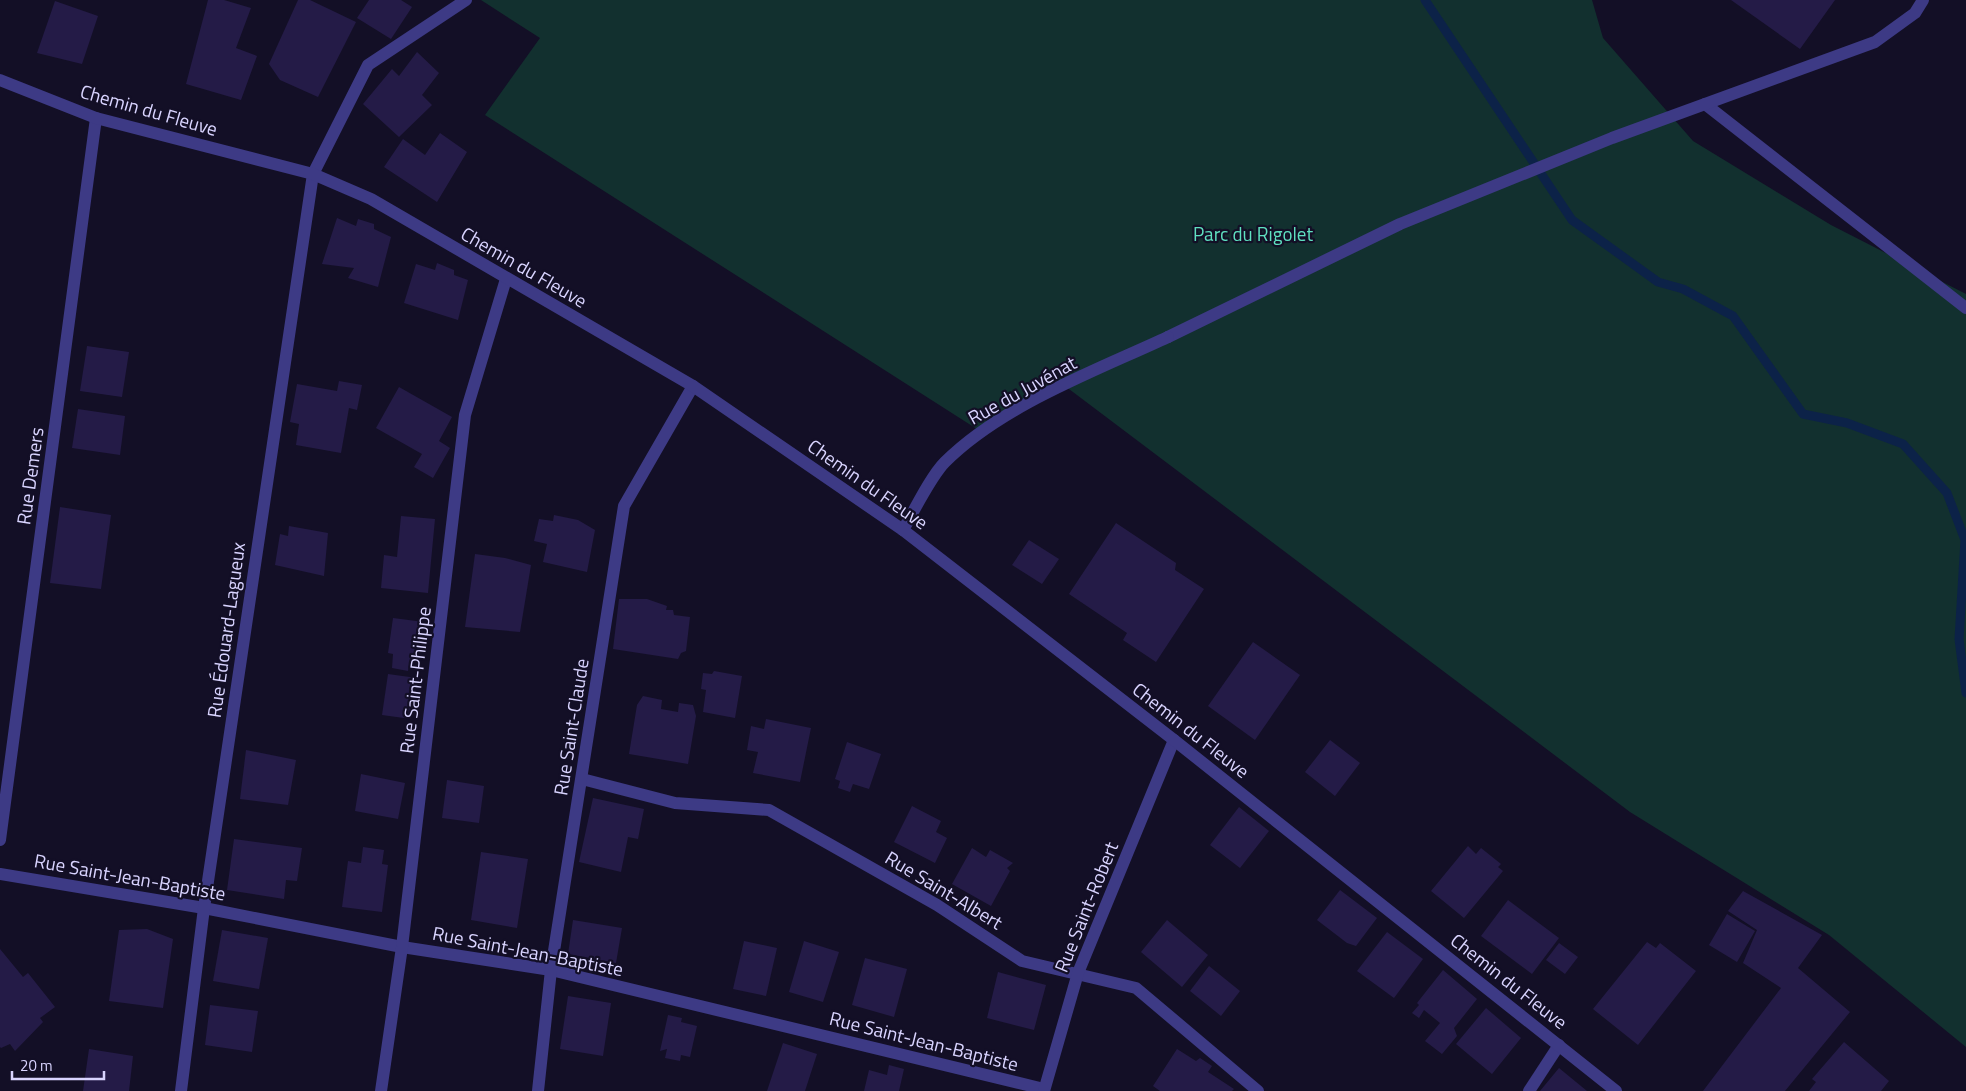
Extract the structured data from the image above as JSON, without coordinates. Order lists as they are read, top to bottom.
{
  "streets": {
    "street": [
      "Chemin du Fleuve",
      "Rue du Juvénat",
      "Rue Demers",
      "Rue Édouard-Lagueux",
      "Rue Saint-Philippe",
      "Rue Saint-Claude",
      "Rue Saint-Jean-Baptiste",
      "Rue Saint-Albert",
      "Rue Saint-Robert"
    ]
  },
  "crossings": [
    ["Chemin du Fleuve", "Rue du Juvénat"],
    ["Chemin du Fleuve", "Rue Demers"],
    ["Chemin du Fleuve", "Rue Édouard-Lagueux"],
    ["Chemin du Fleuve", "Rue Saint-Philippe"],
    ["Chemin du Fleuve", "Rue Saint-Claude"],
    ["Chemin du Fleuve", "Rue Saint-Robert"],
    ["Rue Édouard-Lagueux", "Rue Saint-Jean-Baptiste"],
    ["Rue Saint-Philippe", "Rue Saint-Jean-Baptiste"],
    ["Rue Saint-Claude", "Rue Saint-Jean-Baptiste"],
    ["Rue Saint-Claude", "Rue Saint-Albert"],
    ["Rue Saint-Jean-Baptiste", "Rue Saint-Robert"],
    ["Rue Saint-Albert", "Rue Saint-Robert"]
  ],
  "parks": ["Parc du Rigolet"],
  "scale_bar": "20 m"
}
